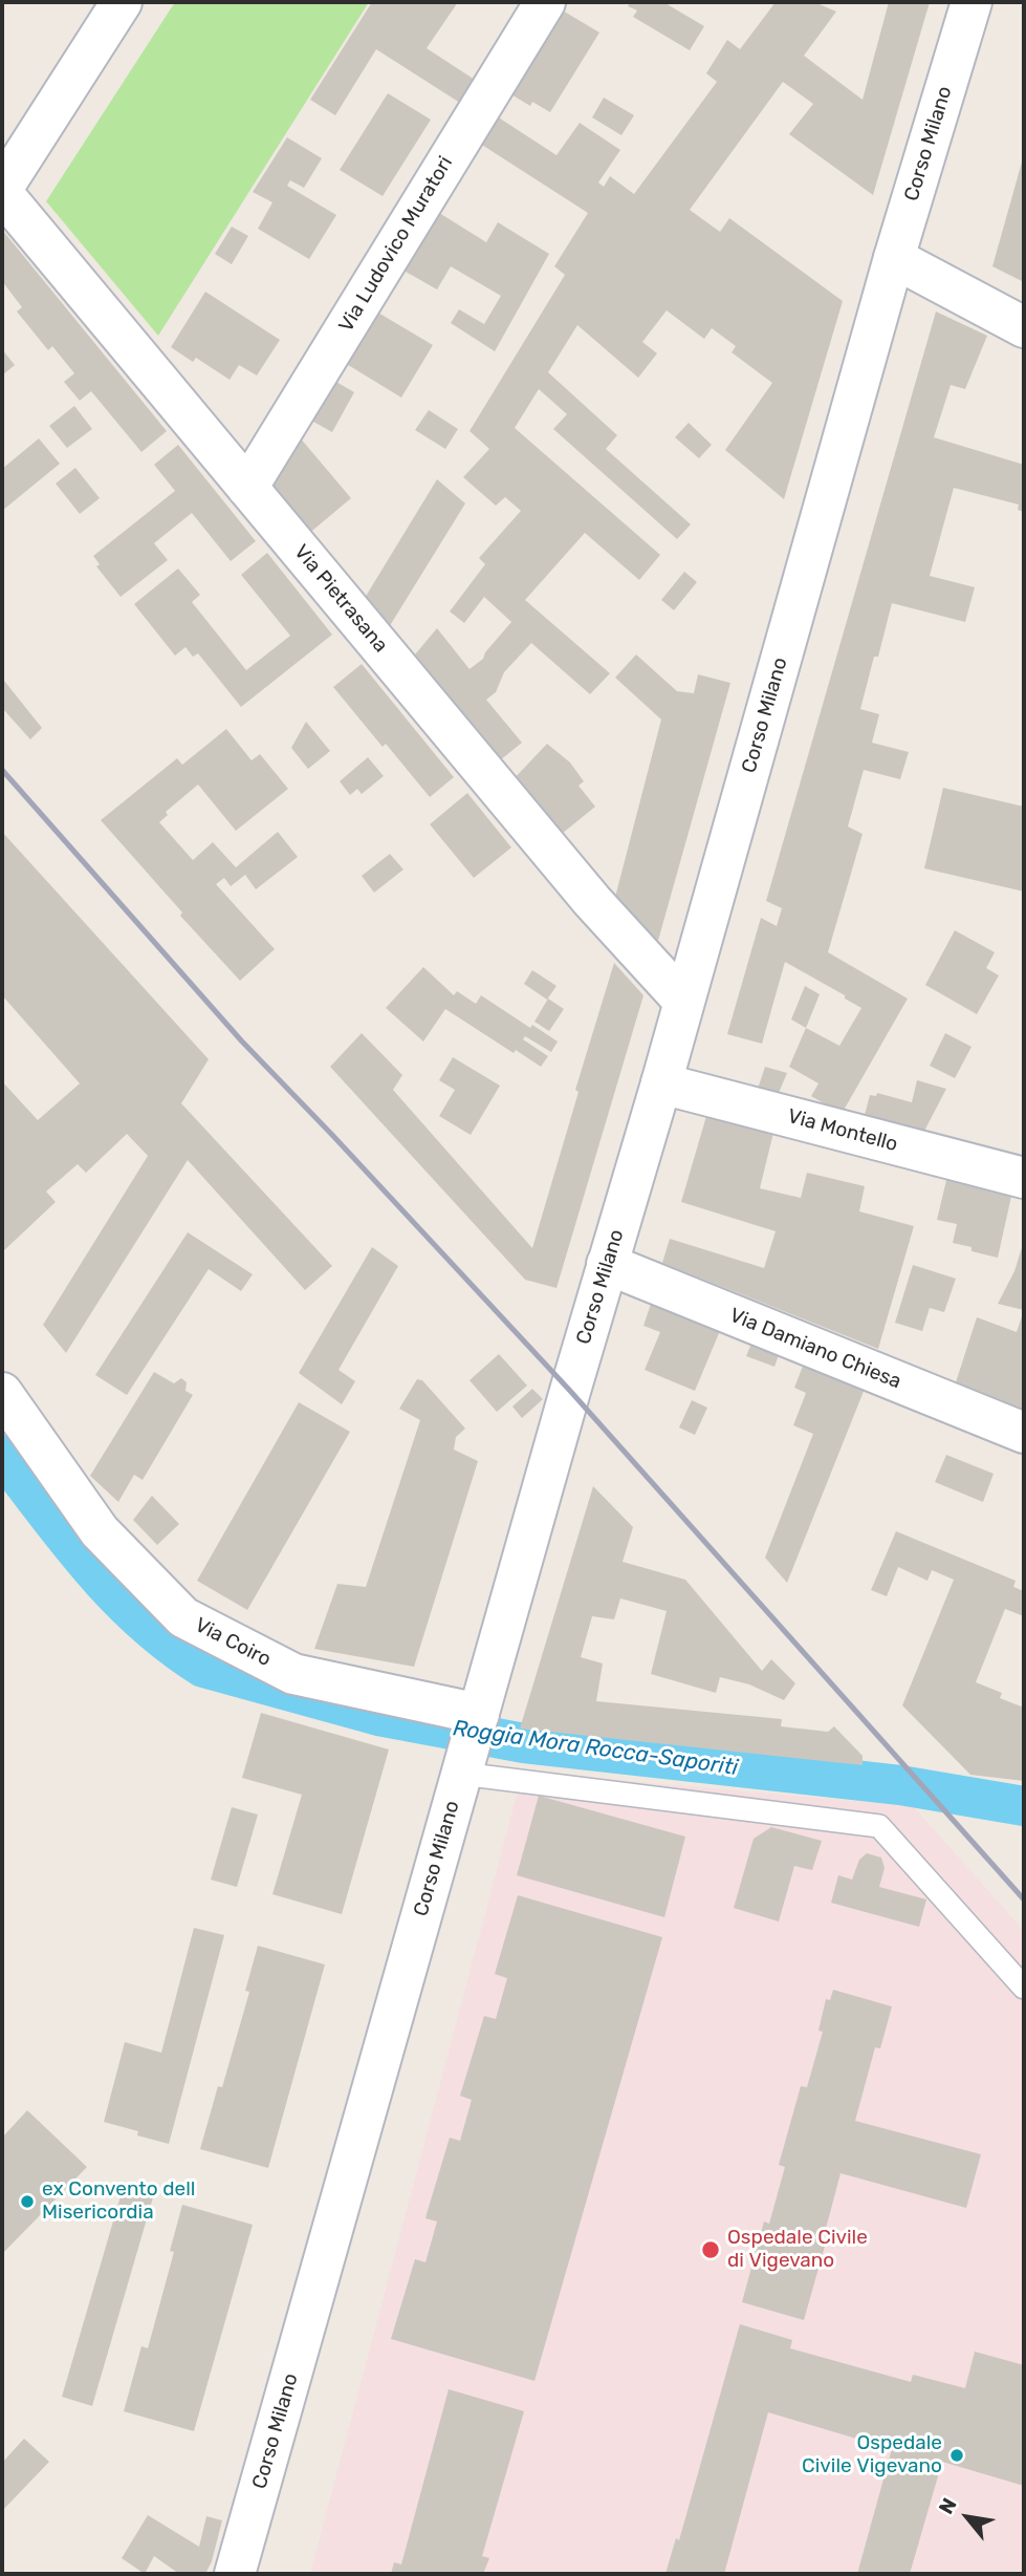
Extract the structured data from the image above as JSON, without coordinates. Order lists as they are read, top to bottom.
{
  "streets": {
    "street": [
      "Corso Milano",
      "Via Ludovico Muratori",
      "Via Pietrasana",
      "Via Montello",
      "Via Damiano Chiesa",
      "Via Coiro"
    ]
  },
  "crossings": [
    ["Corso Milano", "Via Pietrasana"],
    ["Corso Milano", "Via Montello"],
    ["Corso Milano", "Via Damiano Chiesa"],
    ["Corso Milano", "Via Coiro"],
    ["Via Ludovico Muratori", "Via Pietrasana"]
  ],
  "water": ["Roggia Mora Rocca-Saporiti"],
  "places": ["ex Convento dell Misericordia", "Ospedale Civile di Vigevano", "Ospedale Civile Vigevano"],
  "north": "top left"
}
